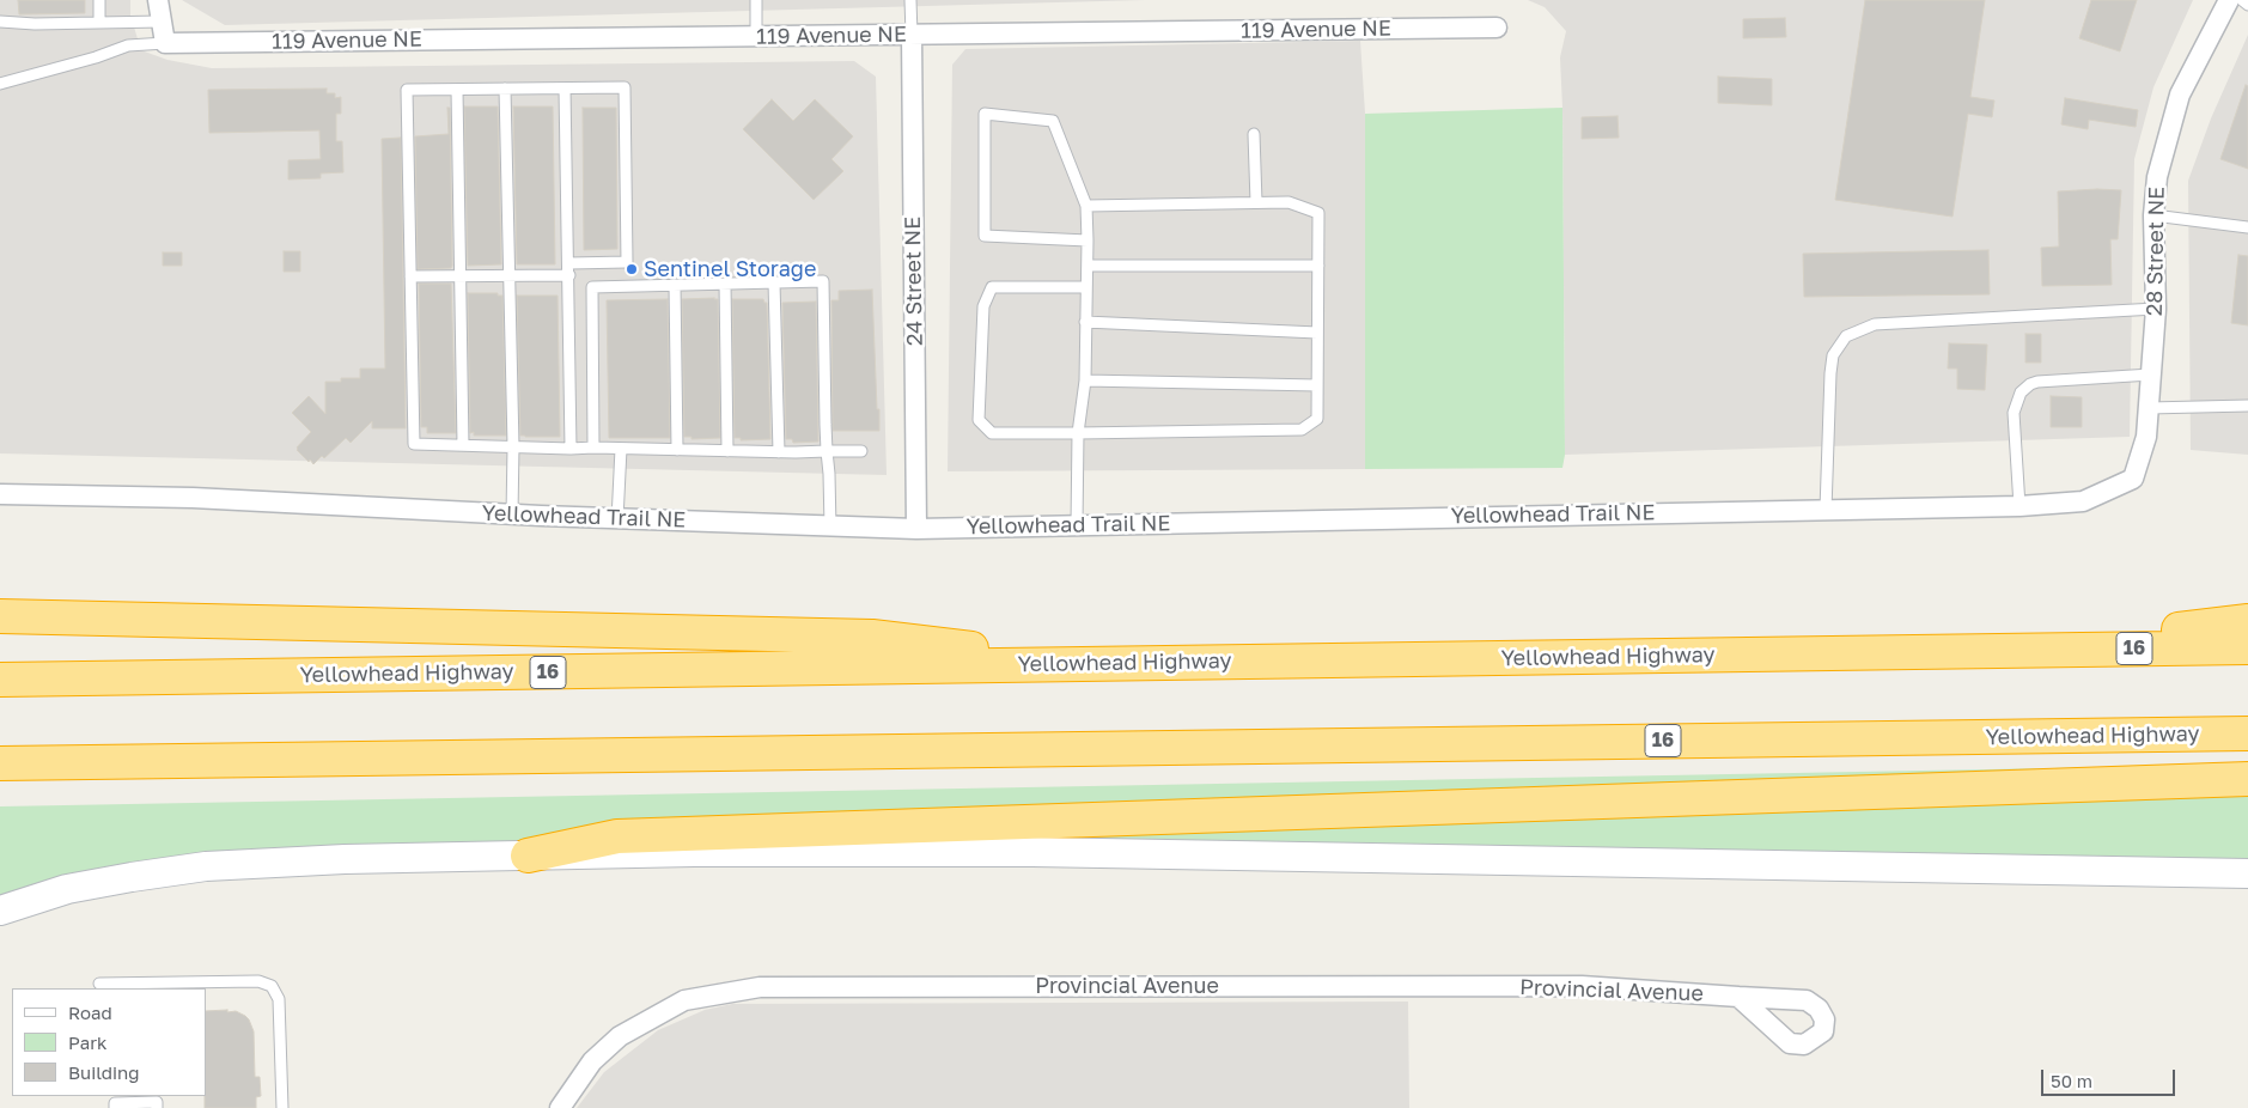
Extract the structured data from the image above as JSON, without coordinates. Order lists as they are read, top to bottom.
{
  "streets": {
    "highway": ["16", "Yellowhead Highway"],
    "street": [
      "119 Avenue NE",
      "28 Street NE",
      "24 Street NE",
      "Yellowhead Trail NE",
      "Provincial Avenue"
    ]
  },
  "crossings": [
    ["119 Avenue NE", "24 Street NE"],
    ["28 Street NE", "Yellowhead Trail NE"],
    ["24 Street NE", "Yellowhead Trail NE"]
  ],
  "places": ["Sentinel Storage"],
  "legend": ["Road", "Park", "Building"],
  "scale_bar": "50 m"
}
